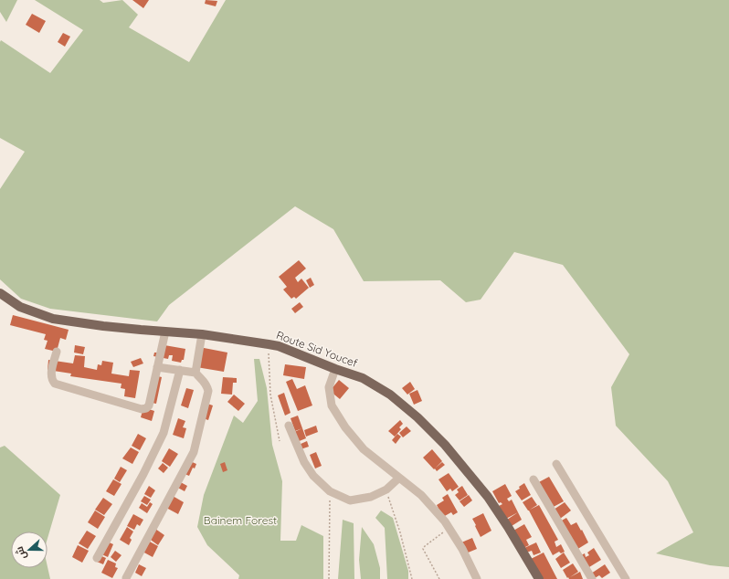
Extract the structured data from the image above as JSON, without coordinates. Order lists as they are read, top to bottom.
{
  "streets": {
    "main road": ["Route Sid Youcef"]
  },
  "parks": ["Bainem Forest"],
  "north": "left"
}
